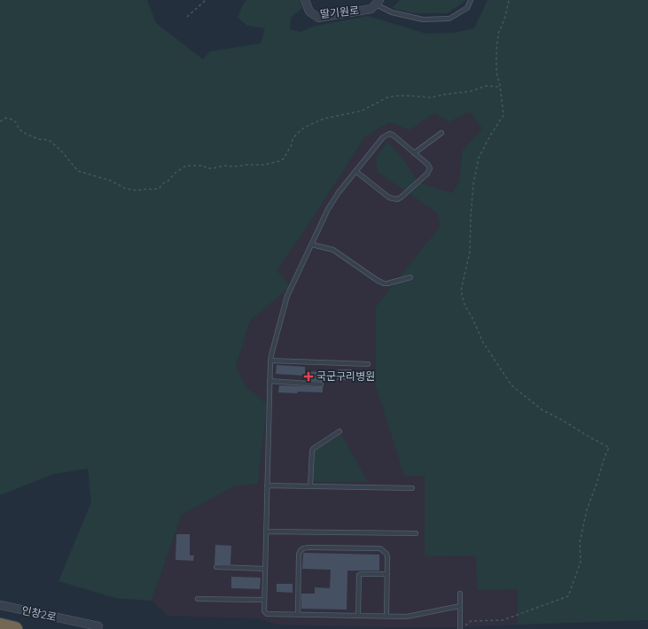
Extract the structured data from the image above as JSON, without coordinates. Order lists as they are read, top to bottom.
{
  "streets": {
    "street": ["딸기원로", "인창2로"]
  },
  "places": {
    "health": ["국군구리병원"]
  }
}
